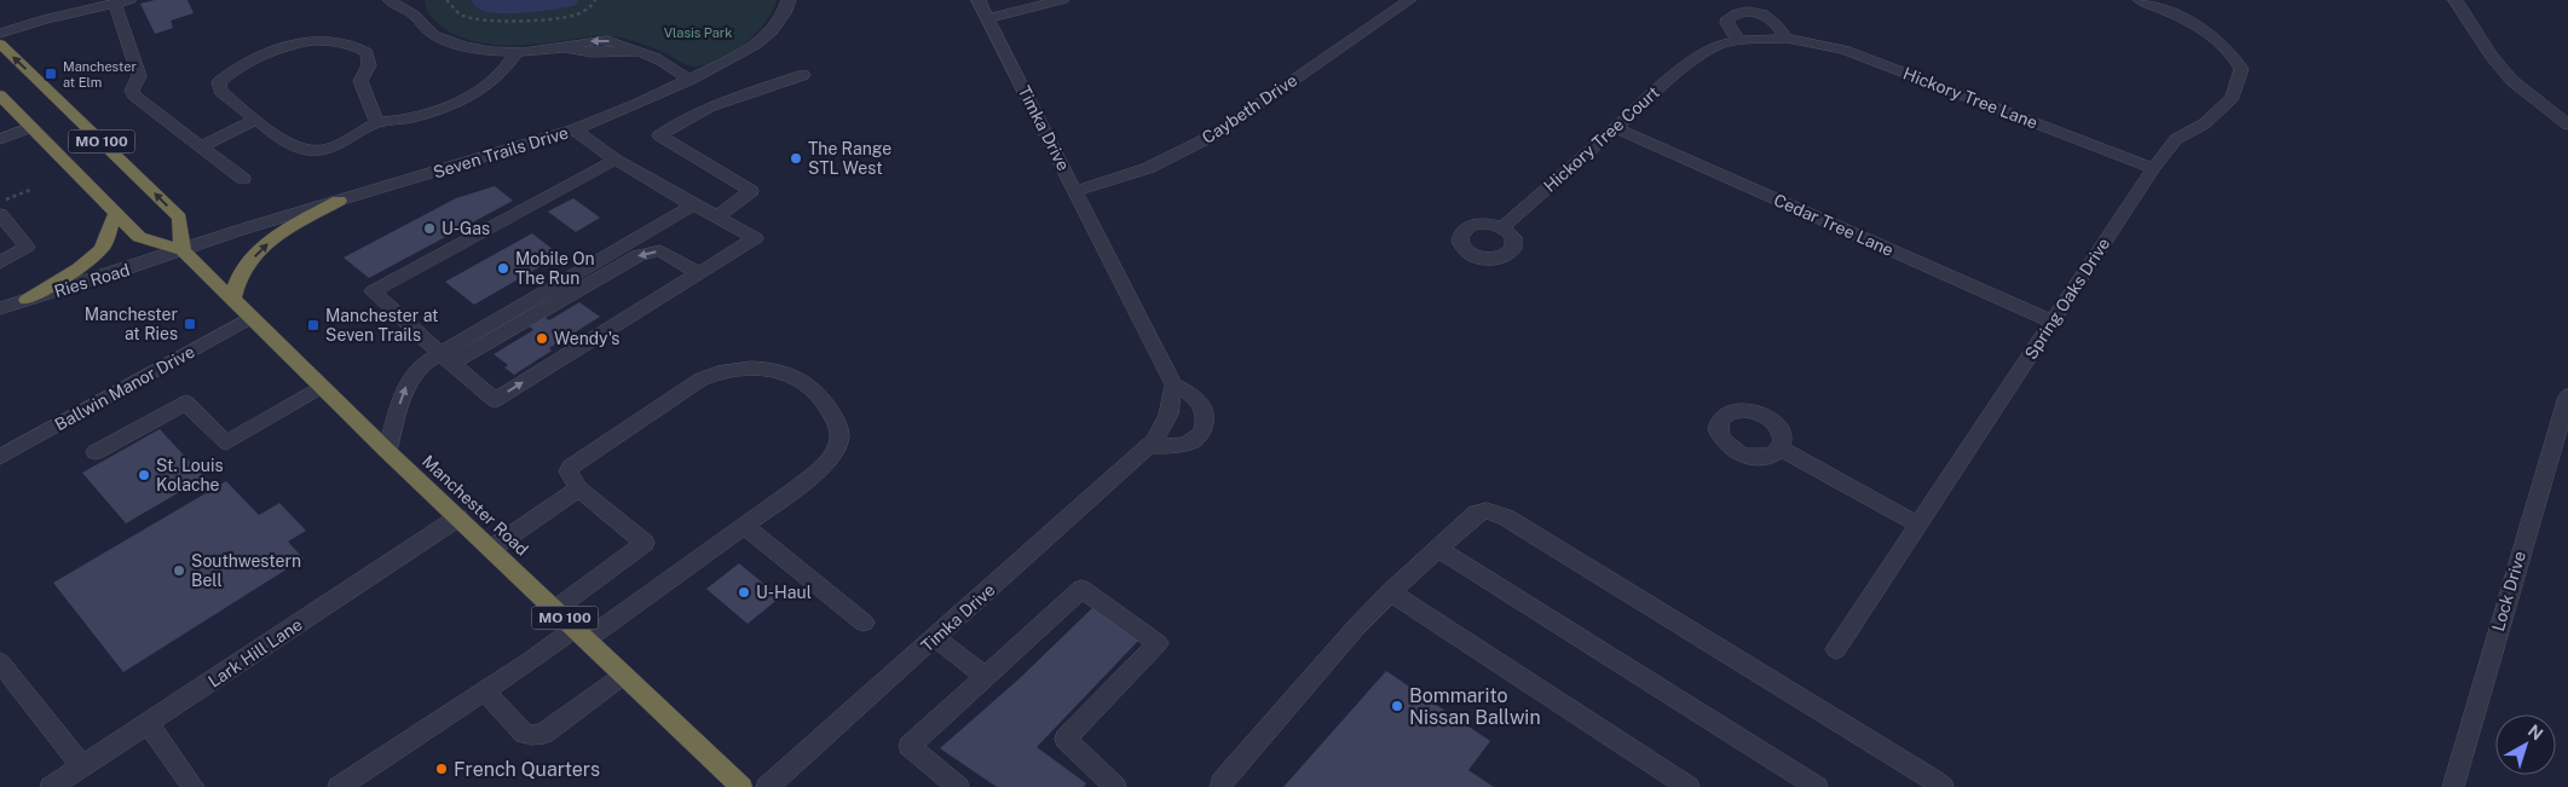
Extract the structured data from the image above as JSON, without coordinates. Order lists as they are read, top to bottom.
{
  "streets": {
    "highway": ["MO 100", "Manchester Road"],
    "street": [
      "Hickory Tree Lane",
      "Caybeth Drive",
      "Timka Drive",
      "Hickory Tree Court",
      "Seven Trails Drive",
      "Cedar Tree Lane",
      "Ries Road",
      "Spring Oaks Drive",
      "Ballwin Manor Drive",
      "Lock Drive",
      "Lark Hill Lane"
    ]
  },
  "crossings": [
    ["Hickory Tree Lane", "Hickory Tree Court"],
    ["Hickory Tree Lane", "Spring Oaks Drive"],
    ["Caybeth Drive", "Timka Drive"],
    ["Hickory Tree Court", "Cedar Tree Lane"],
    ["MO 100", "Seven Trails Drive"],
    ["MO 100", "Ries Road"],
    ["MO 100", "Manchester Road"],
    ["Seven Trails Drive", "Ries Road"],
    ["Seven Trails Drive", "Manchester Road"],
    ["Cedar Tree Lane", "Spring Oaks Drive"],
    ["Ries Road", "Manchester Road"],
    ["Ballwin Manor Drive", "Manchester Road"],
    ["Manchester Road", "Lark Hill Lane"]
  ],
  "parks": ["Vlasis Park"],
  "places": {
    "transit": ["Manchester at Elm", "Manchester at Ries", "Manchester at Seven Trails"],
    "other": [
      "The Range STL West",
      "U-Gas",
      "Mobile On The Run",
      "Wendy's",
      "St. Louis Kolache",
      "Southwestern Bell",
      "U-Haul",
      "Bommarito Nissan Ballwin",
      "French Quarters"
    ]
  },
  "north": "top right"
}
